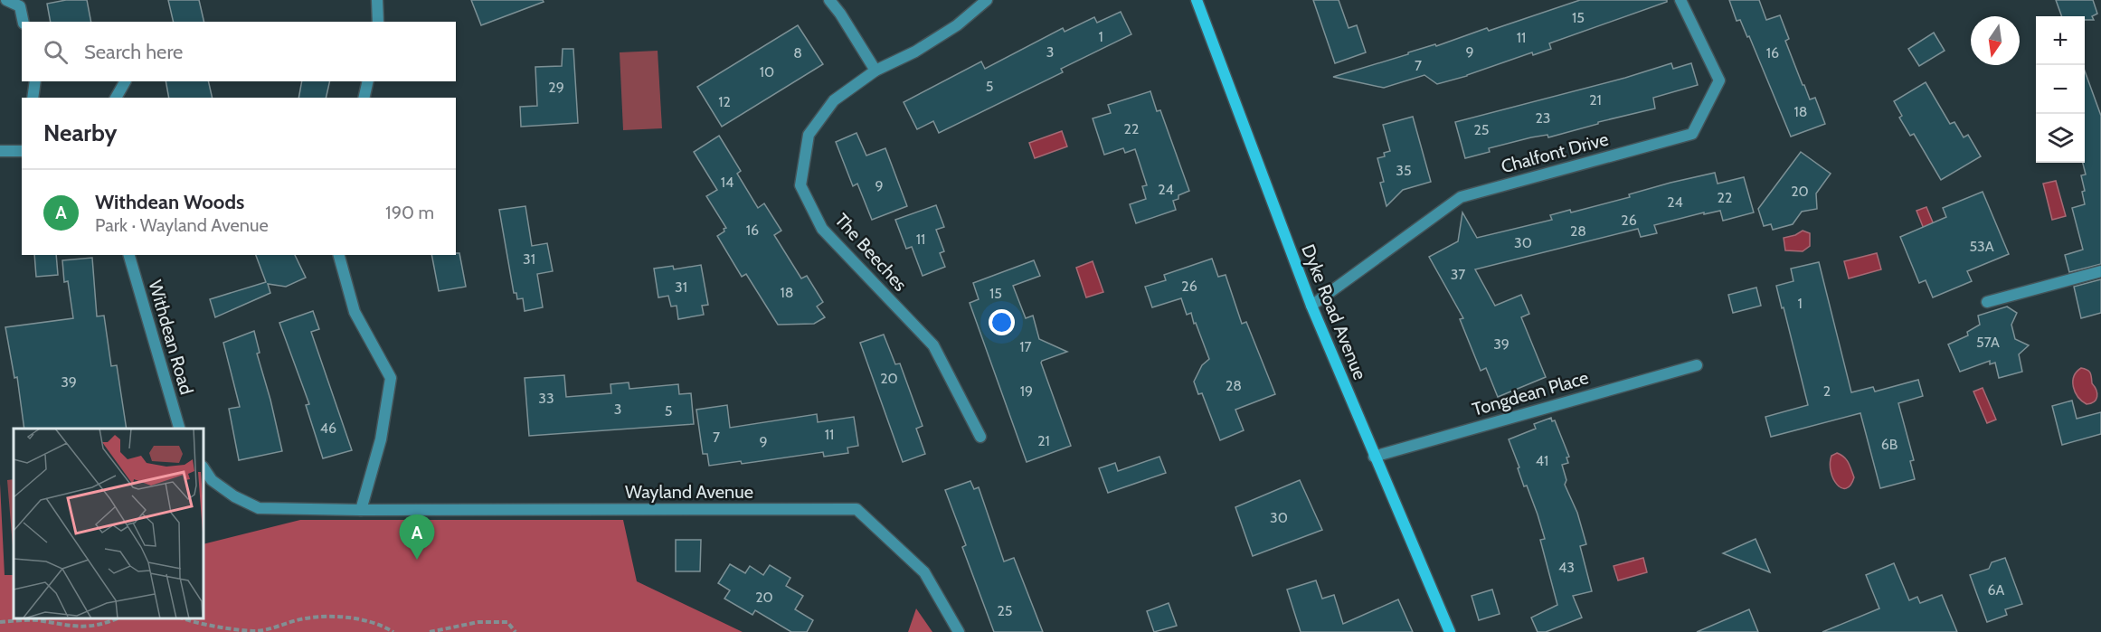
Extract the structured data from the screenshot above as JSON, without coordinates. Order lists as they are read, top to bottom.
{
  "streets": {
    "street": [
      "Chalfont Drive",
      "The Beeches",
      "Dyke Road Avenue",
      "Withdean Road",
      "Tongdean Place",
      "Wayland Avenue"
    ]
  },
  "crossings": [
    ["Chalfont Drive", "Dyke Road Avenue"],
    ["Dyke Road Avenue", "Tongdean Place"]
  ],
  "house_numbers": [
    "15",
    "1",
    "11",
    "3",
    "9",
    "8",
    "16",
    "7",
    "10",
    "5",
    "29",
    "21",
    "12",
    "18",
    "23",
    "22",
    "25",
    "35",
    "14",
    "9",
    "24",
    "20",
    "22",
    "24",
    "26",
    "16",
    "28",
    "11",
    "30",
    "53A",
    "31",
    "37",
    "26",
    "31",
    "18",
    "15",
    "1",
    "57A",
    "39",
    "17",
    "20",
    "39",
    "28",
    "19",
    "2",
    "33",
    "3",
    "5",
    "46",
    "11",
    "7",
    "21",
    "9",
    "6B",
    "41",
    "30",
    "43",
    "6A",
    "20",
    "25"
  ],
  "north": "bottom",
  "page": {
    "map_buttons": ["+", "−"],
    "search": "Search here",
    "heading": "Nearby",
    "list": [
      {
        "mark": "A",
        "name": "Withdean Woods",
        "note": "Park · Wayland Avenue",
        "value": "190 m"
      }
    ],
    "pins": "A"
  }
}
